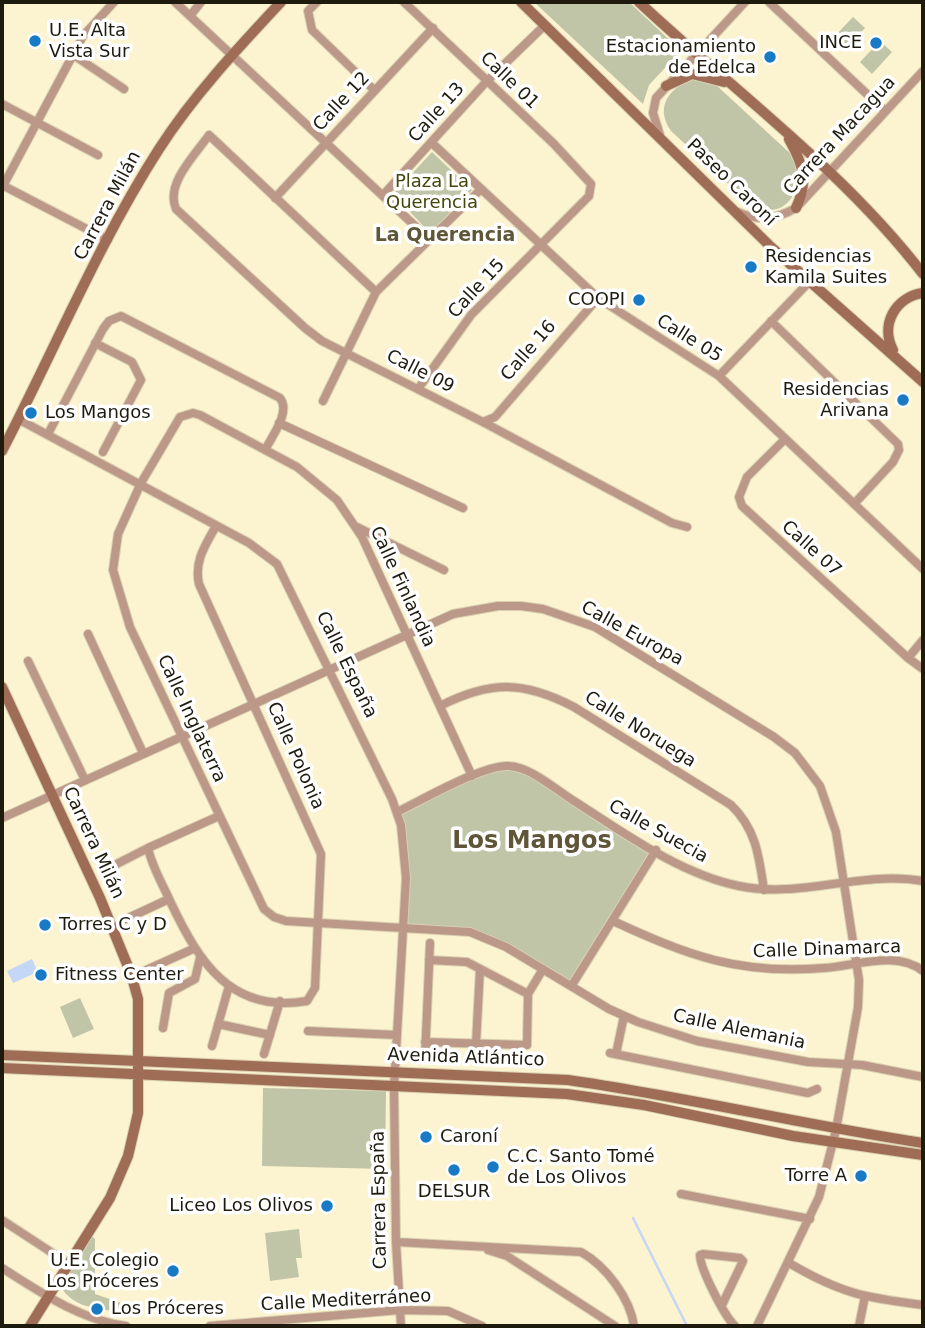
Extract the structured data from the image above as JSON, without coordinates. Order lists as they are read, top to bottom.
{
  "streets": {
    "street": [
      "Calle 01",
      "Calle 12",
      "Calle 13",
      "Carrera Macagua",
      "Paseo Caroní",
      "Carrera Milán",
      "Calle 15",
      "Calle 05",
      "Calle 16",
      "Calle 09",
      "Calle 07",
      "Calle Finlandia",
      "Calle Europa",
      "Calle España",
      "Calle Inglaterra",
      "Calle Noruega",
      "Calle Polonia",
      "Calle Suecia",
      "Calle Dinamarca",
      "Calle Alemania",
      "Avenida Atlántico",
      "Carrera España",
      "Calle Mediterráneo"
    ]
  },
  "crossings": [
    ["Calle 01", "Calle 12"],
    ["Calle 01", "Calle 13"],
    ["Calle 01", "Calle 15"],
    ["Calle 12", "Calle 09"],
    ["Calle 13", "Paseo Caroní"],
    ["Calle 13", "Calle 05"],
    ["Carrera Macagua", "Paseo Caroní"],
    ["Carrera Milán", "Calle Europa"],
    ["Carrera Milán", "Calle España"],
    ["Carrera Milán", "Avenida Atlántico"],
    ["Calle 15", "Calle 05"],
    ["Calle 15", "Calle 09"],
    ["Calle 05", "Calle 16"],
    ["Calle 05", "Calle 07"],
    ["Calle 16", "Calle 09"],
    ["Calle Finlandia", "Calle Europa"],
    ["Calle Finlandia", "Calle Inglaterra"],
    ["Calle Finlandia", "Calle Noruega"],
    ["Calle Finlandia", "Calle Suecia"],
    ["Calle Europa", "Calle España"],
    ["Calle Europa", "Calle Inglaterra"],
    ["Calle Europa", "Calle Polonia"],
    ["Calle Europa", "Calle Suecia"],
    ["Calle Europa", "Calle Dinamarca"],
    ["Calle Europa", "Calle Alemania"],
    ["Calle Europa", "Avenida Atlántico"],
    ["Calle España", "Calle Inglaterra"],
    ["Calle España", "Calle Polonia"],
    ["Calle España", "Calle Suecia"],
    ["Calle España", "Calle Alemania"],
    ["Calle España", "Avenida Atlántico"],
    ["Calle España", "Carrera España"],
    ["Calle Inglaterra", "Calle Polonia"],
    ["Calle Inglaterra", "Calle Alemania"],
    ["Calle Noruega", "Calle Suecia"],
    ["Avenida Atlántico", "Carrera España"],
    ["Carrera España", "Calle Mediterráneo"]
  ],
  "districts": ["La Querencia", "Los Mangos"],
  "parks": ["Plaza La Querencia"],
  "places": [
    "U.E. Alta Vista Sur",
    "INCE",
    "Estacionamiento de Edelca",
    "Residencias Kamila Suites",
    "COOPI",
    "Residencias Arivana",
    "Los Mangos",
    "Torres C y D",
    "Fitness Center",
    "Caroní",
    "C.C. Santo Tomé de Los Olivos",
    "DELSUR",
    "Torre A",
    "Liceo Los Olivos",
    "U.E. Colegio Los Próceres",
    "Los Próceres"
  ]
}
